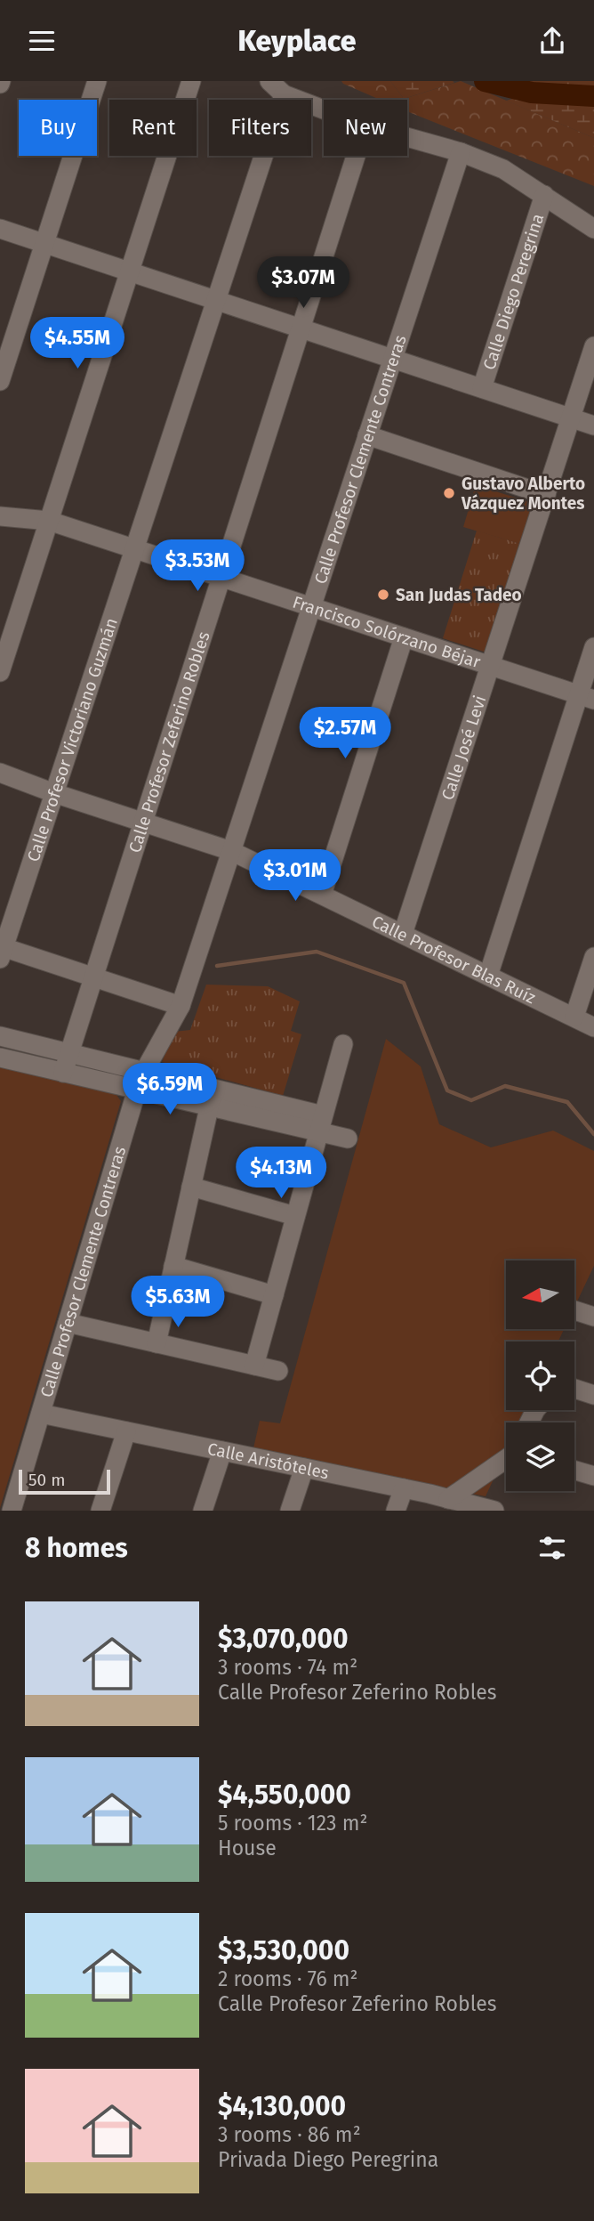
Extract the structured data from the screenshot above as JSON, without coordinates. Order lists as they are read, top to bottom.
{
  "streets": {
    "street": [
      "Calle Diego Peregrina",
      "Calle Profesor Clemente Contreras",
      "Francisco Solórzano Béjar",
      "Calle Profesor Victoriano Guzmán",
      "Calle Profesor Zeferino Robles",
      "Calle José Levi",
      "Calle Profesor Blas Ruíz",
      "Calle Aristóteles"
    ]
  },
  "crossings": [
    ["Calle Profesor Clemente Contreras", "Francisco Solórzano Béjar"],
    ["Calle Profesor Clemente Contreras", "Calle Profesor Blas Ruíz"],
    ["Calle Profesor Clemente Contreras", "Calle Aristóteles"],
    ["Francisco Solórzano Béjar", "Calle Profesor Victoriano Guzmán"],
    ["Francisco Solórzano Béjar", "Calle Profesor Zeferino Robles"],
    ["Francisco Solórzano Béjar", "Calle José Levi"],
    ["Calle Profesor Victoriano Guzmán", "Calle Profesor Blas Ruíz"],
    ["Calle Profesor Zeferino Robles", "Calle Profesor Blas Ruíz"],
    ["Calle José Levi", "Calle Profesor Blas Ruíz"]
  ],
  "places": ["Gustavo Alberto Vázquez Montes", "San Judas Tadeo"],
  "scale_bar": "50 m",
  "north": "left",
  "page": {
    "header": "Keyplace",
    "chip": [
      "Buy",
      "Rent",
      "Filters",
      "New"
    ],
    "price": [
      "$3.07M",
      "$4.55M",
      "$3.53M",
      "$2.57M",
      "$3.01M",
      "$6.59M",
      "$4.13M",
      "$5.63M"
    ],
    "scale": "50 m",
    "heading": "8 homes",
    "list": [
      {
        "name": "$3,070,000",
        "note": "3 rooms · 74 m² · Calle Profesor Zeferino Robles"
      },
      {
        "name": "$4,550,000",
        "note": "5 rooms · 123 m² · House"
      },
      {
        "name": "$3,530,000",
        "note": "2 rooms · 76 m² · Calle Profesor Zeferino Robles"
      },
      {
        "name": "$4,130,000",
        "note": "3 rooms · 86 m² · Privada Diego Peregrina"
      }
    ]
  }
}
